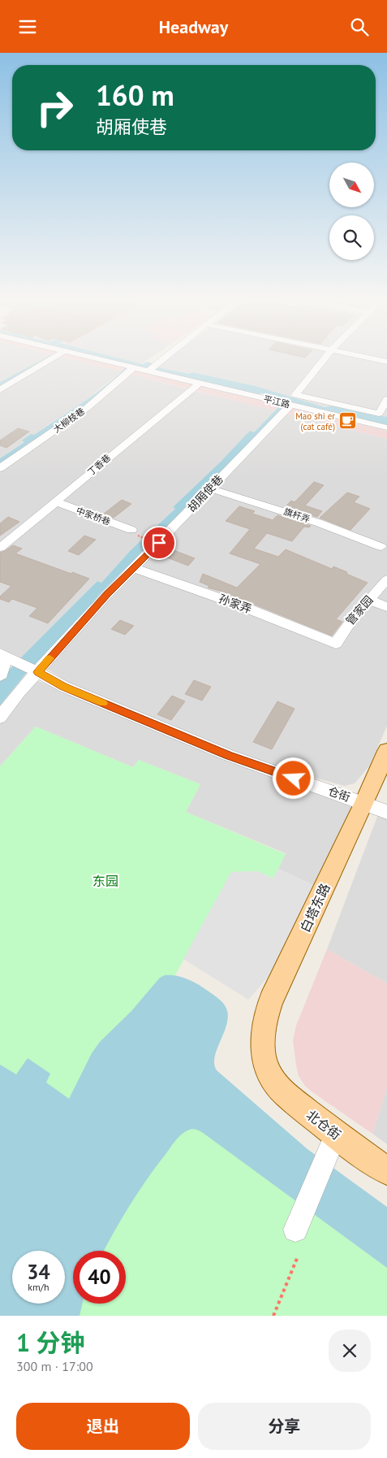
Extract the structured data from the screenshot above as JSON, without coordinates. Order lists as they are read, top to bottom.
{
  "streets": {
    "main road": ["白塔东路", "北仓街"],
    "street": [
      "平江路",
      "大柳枝巷",
      "丁香巷",
      "胡厢使巷",
      "旗杆弄",
      "中家桥巷",
      "孙家弄",
      "管家园",
      "仓街"
    ]
  },
  "crossings": [
    ["平江路", "大柳枝巷"],
    ["平江路", "丁香巷"],
    ["平江路", "胡厢使巷"],
    ["丁香巷", "中家桥巷"],
    ["胡厢使巷", "旗杆弄"],
    ["胡厢使巷", "孙家弄"],
    ["胡厢使巷", "仓街"],
    ["孙家弄", "管家园"],
    ["仓街", "白塔东路"],
    ["白塔东路", "北仓街"]
  ],
  "parks": ["东园"],
  "places": {
    "cafe": ["Mao shi er (cat café)"]
  },
  "north": "bottom right",
  "page": {
    "header": "Headway",
    "turn": ["160 m", "胡厢使巷"],
    "speed": "34 km/h",
    "limit": "40",
    "heading": ["1 分钟", "300 m · 17:00"],
    "buttons": ["退出", "分享"]
  }
}
